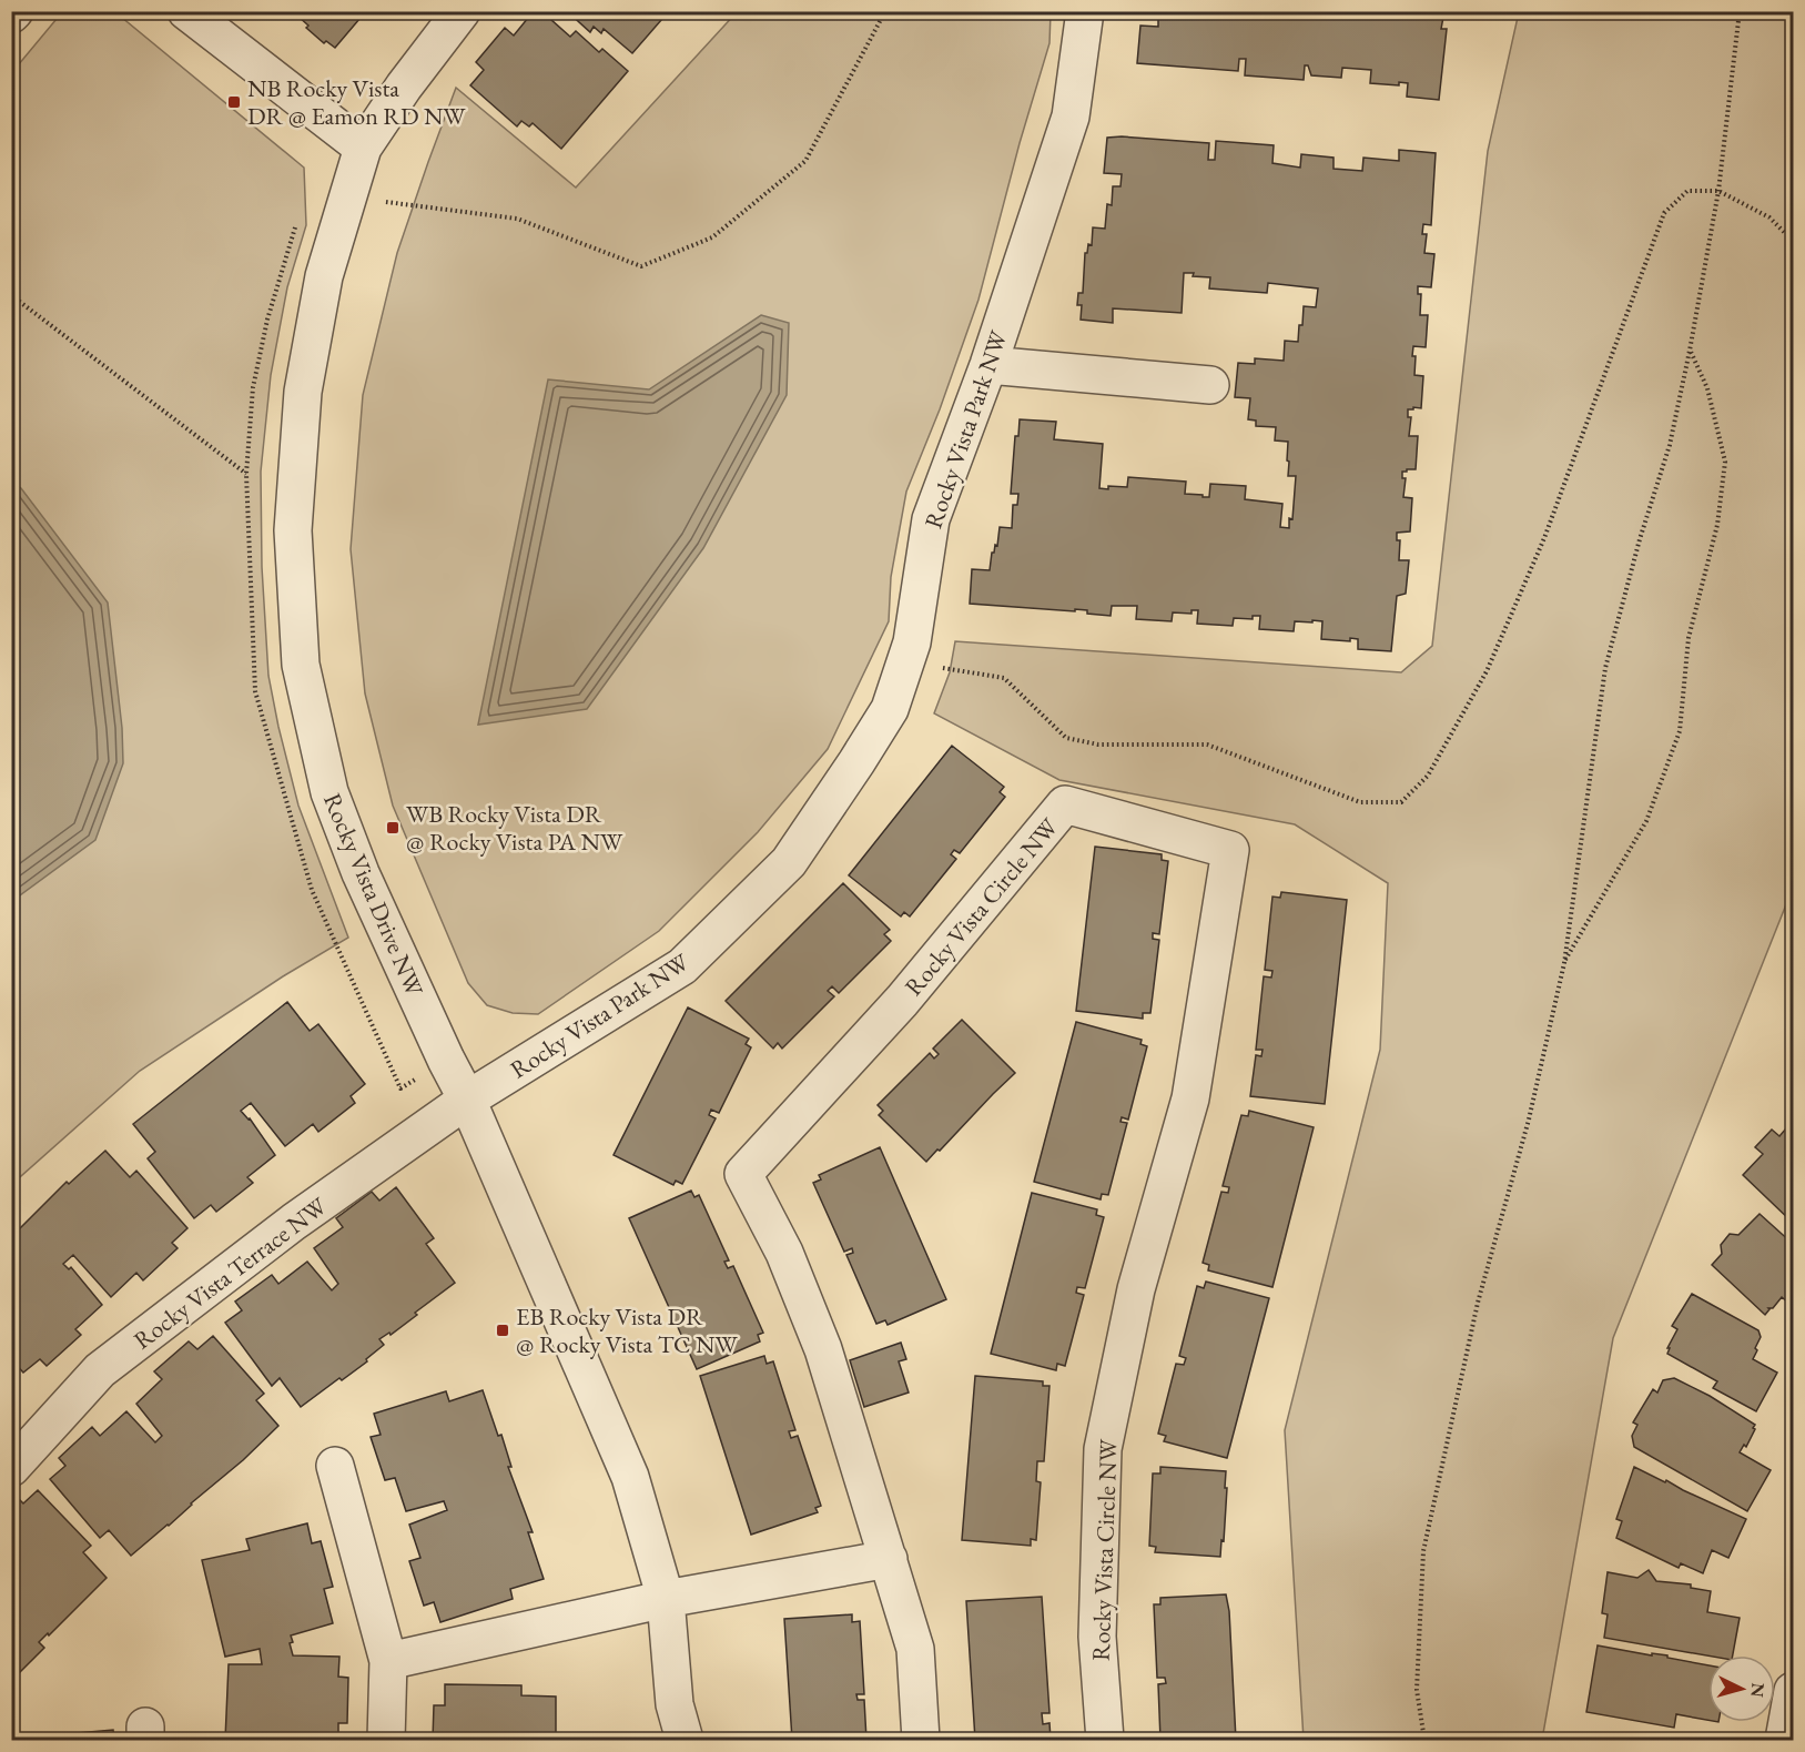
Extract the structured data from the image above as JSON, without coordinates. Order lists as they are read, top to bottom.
{
  "streets": {
    "street": [
      "Rocky Vista Park NW",
      "Rocky Vista Drive NW",
      "Rocky Vista Circle NW",
      "Rocky Vista Terrace NW"
    ]
  },
  "crossings": [
    ["Rocky Vista Park NW", "Rocky Vista Drive NW"],
    ["Rocky Vista Park NW", "Rocky Vista Terrace NW"],
    ["Rocky Vista Drive NW", "Rocky Vista Terrace NW"]
  ],
  "places": {
    "transit": ["NB Rocky Vista DR @ Eamon RD NW", "WB Rocky Vista DR @ Rocky Vista PA NW", "EB Rocky Vista DR @ Rocky Vista TC NW"]
  },
  "north": "right"
}
